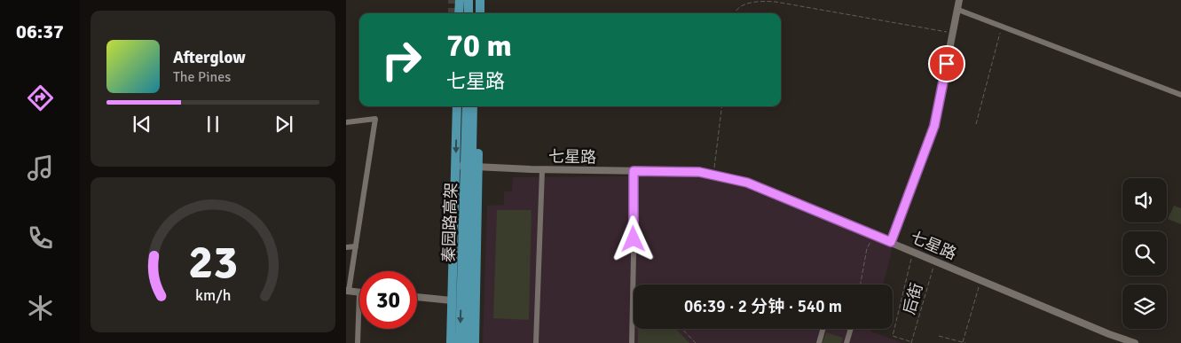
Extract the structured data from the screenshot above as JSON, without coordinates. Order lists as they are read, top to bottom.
{
  "streets": {
    "main road": ["秦园路高架"],
    "street": ["七星路"],
    "path": ["后街"]
  },
  "crossings": [
    ["七星路", "后街"]
  ],
  "page": {
    "tabs": "06:37",
    "turn": ["70 m", "七星路"],
    "song": ["Afterglow", "The Pines"],
    "limit": "30",
    "trip": "06:39 · 2 分钟 · 540 m",
    "gauge": ["23", "km/h"]
  }
}
